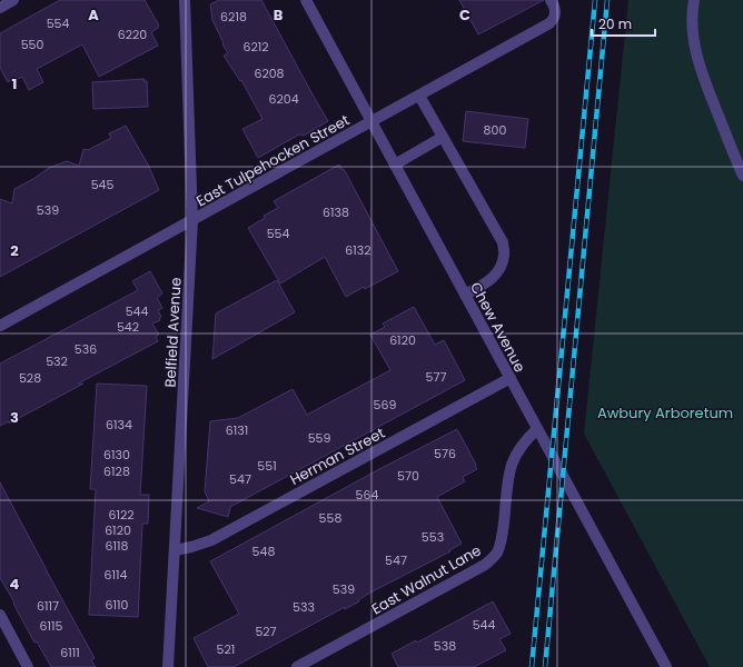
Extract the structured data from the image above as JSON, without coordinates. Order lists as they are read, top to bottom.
{
  "streets": {
    "street": [
      "East Tulpehocken Street",
      "Chew Avenue",
      "Belfield Avenue",
      "Herman Street",
      "East Walnut Lane"
    ]
  },
  "crossings": [
    ["East Tulpehocken Street", "Chew Avenue"],
    ["East Tulpehocken Street", "Belfield Avenue"],
    ["Chew Avenue", "Herman Street"],
    ["Chew Avenue", "East Walnut Lane"],
    ["Belfield Avenue", "Herman Street"]
  ],
  "parks": ["Awbury Arboretum"],
  "house_numbers": [
    "6218",
    "554",
    "6220",
    "550",
    "6212",
    "6208",
    "6204",
    "800",
    "545",
    "539",
    "6138",
    "554",
    "6132",
    "544",
    "542",
    "6120",
    "536",
    "532",
    "577",
    "528",
    "569",
    "6134",
    "6131",
    "559",
    "576",
    "6130",
    "551",
    "6128",
    "570",
    "547",
    "564",
    "6122",
    "558",
    "6120",
    "553",
    "6118",
    "548",
    "547",
    "6114",
    "539",
    "6110",
    "6117",
    "533",
    "544",
    "6115",
    "527",
    "538",
    "521",
    "6111"
  ],
  "scale_bar": "20 m",
  "grid": {
    "columns": ["A", "B", "C"],
    "rows": [
      "1",
      "2",
      "3",
      "4"
    ]
  }
}
